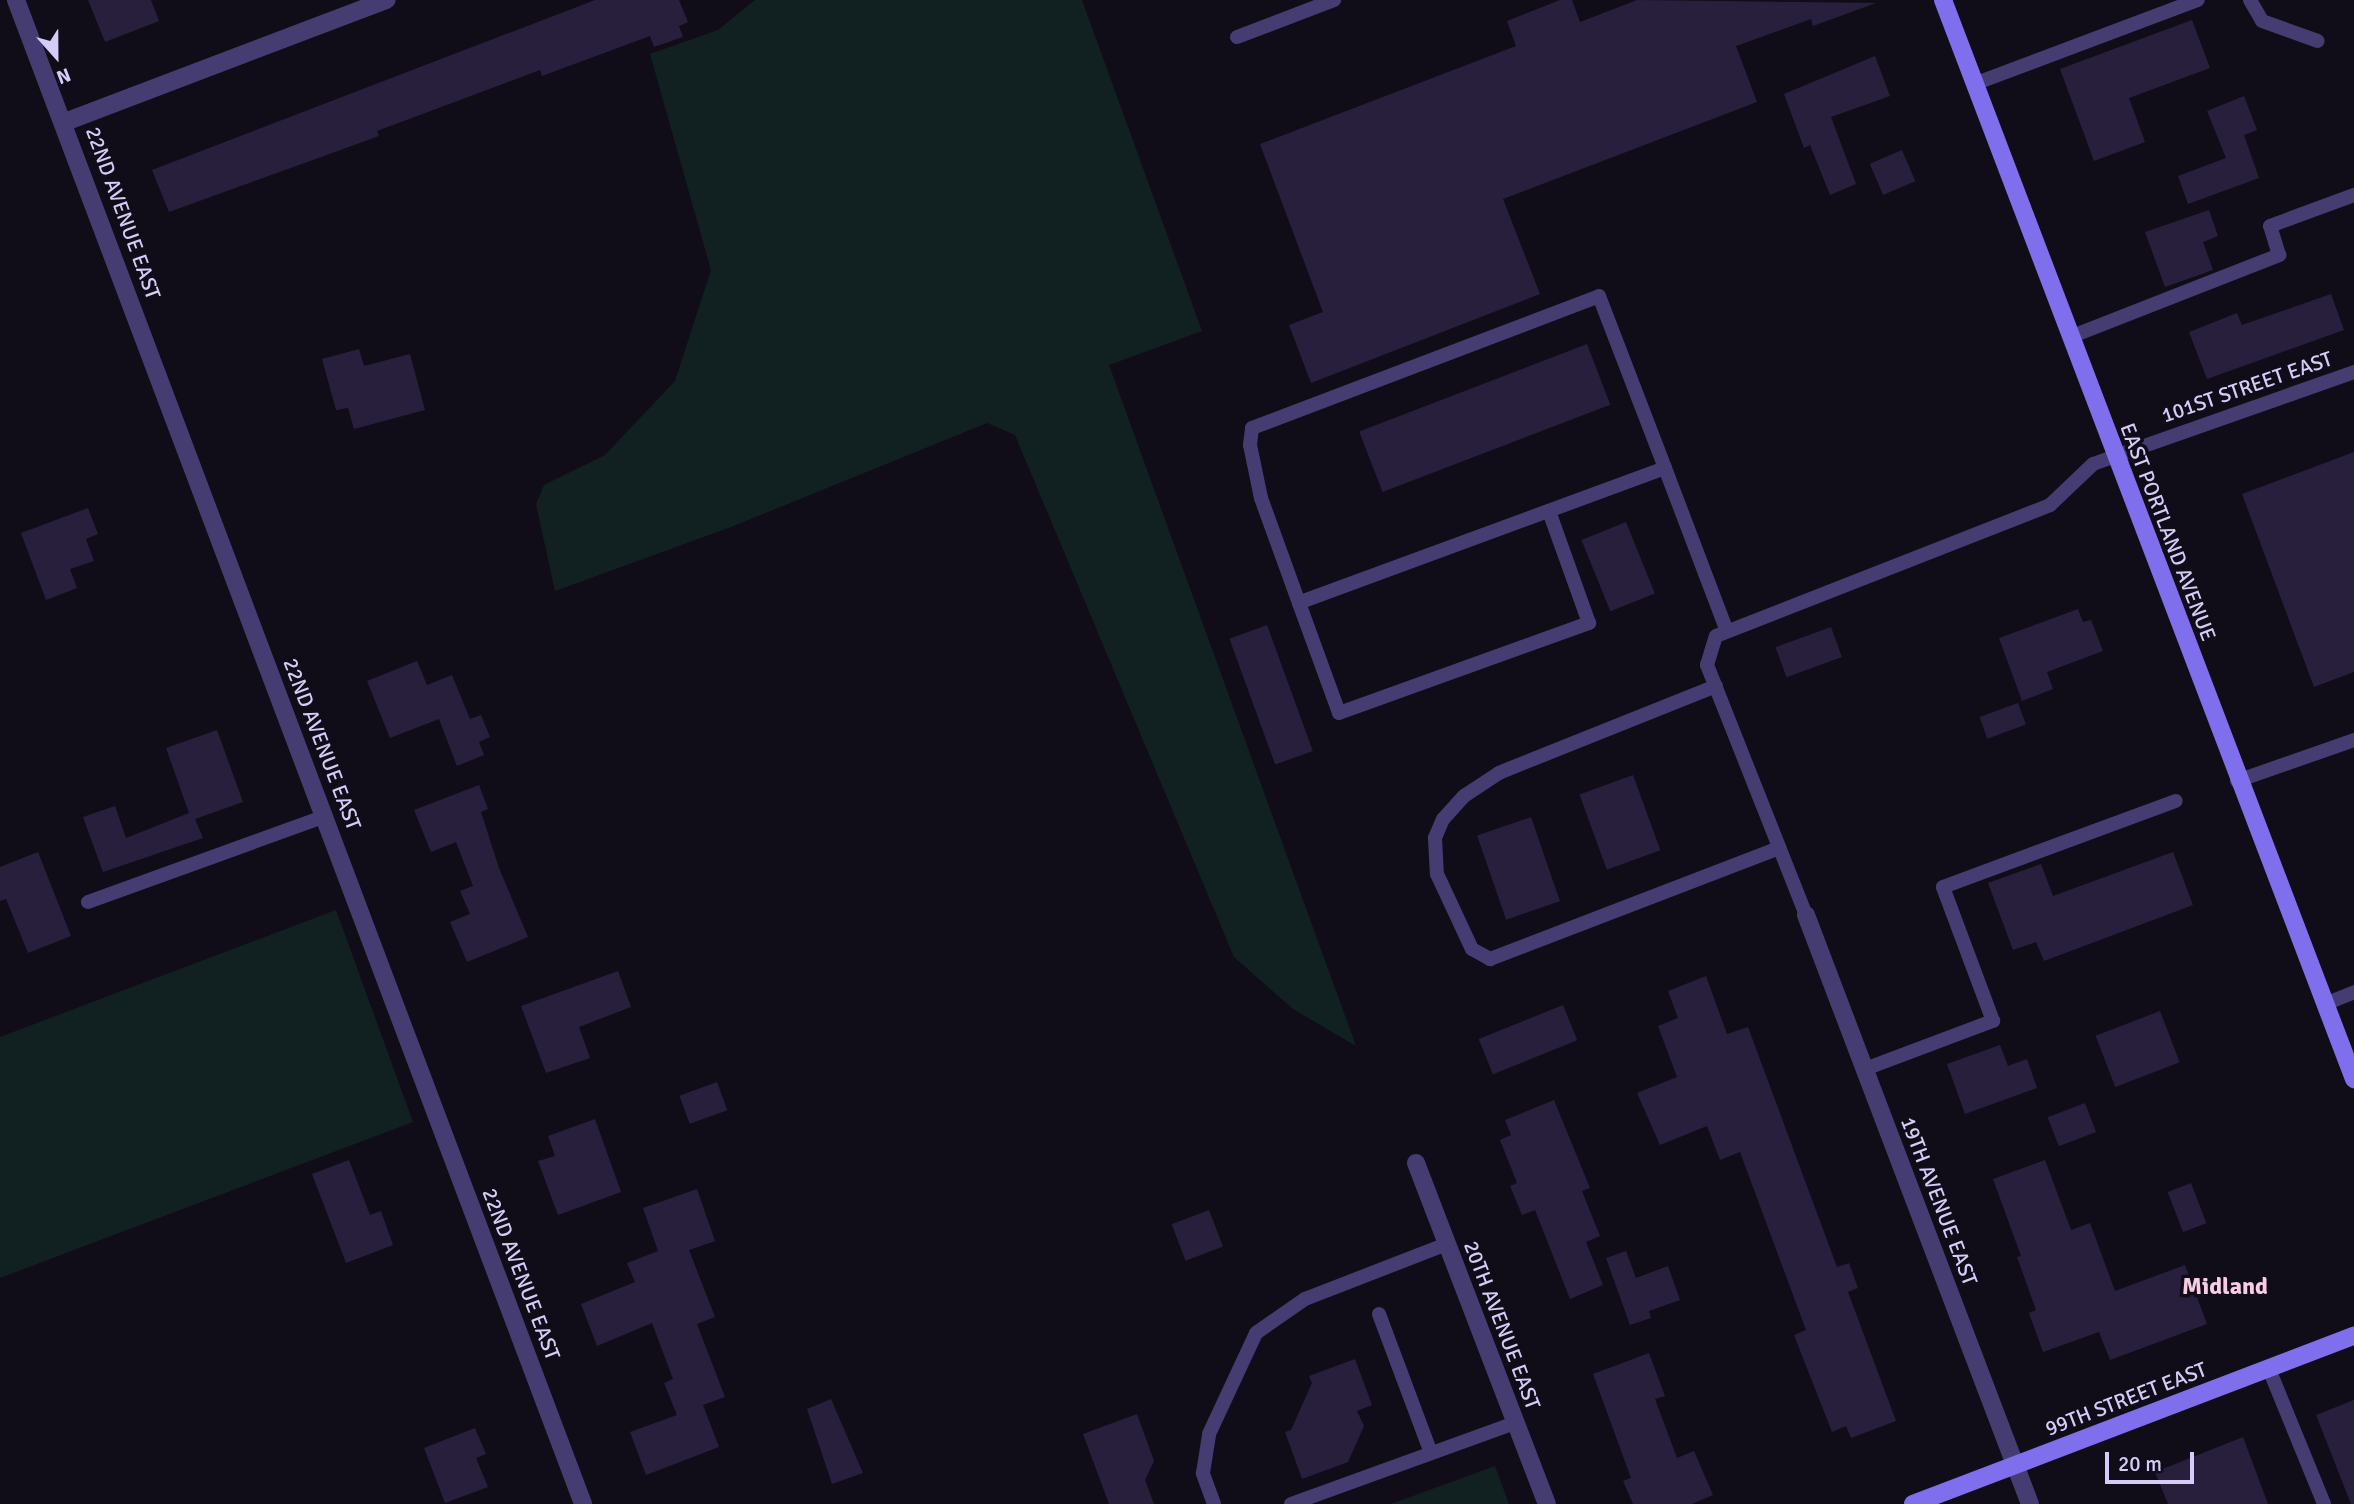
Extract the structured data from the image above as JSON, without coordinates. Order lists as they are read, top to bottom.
{
  "streets": {
    "main road": ["EAST PORTLAND AVENUE", "99TH STREET EAST"],
    "street": ["22ND AVENUE EAST", "19TH AVENUE EAST", "20TH AVENUE EAST"],
    "lane": ["101ST STREET EAST"]
  },
  "crossings": [
    ["101ST STREET EAST", "EAST PORTLAND AVENUE"],
    ["19TH AVENUE EAST", "99TH STREET EAST"]
  ],
  "districts": ["Midland"],
  "scale_bar": "20 m",
  "north": "bottom"
}
